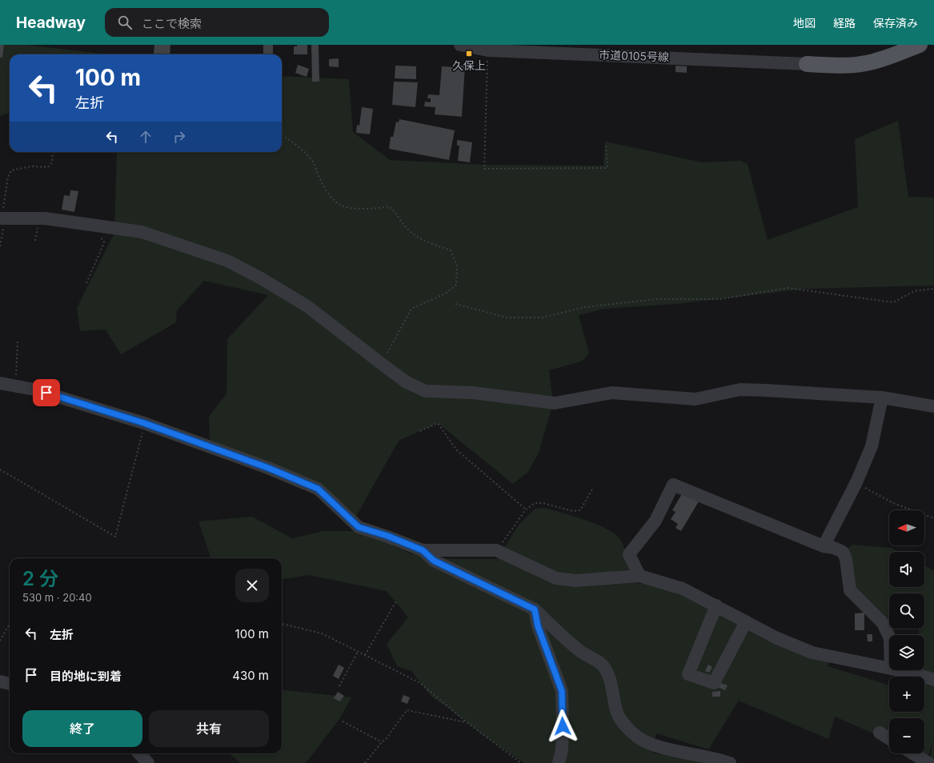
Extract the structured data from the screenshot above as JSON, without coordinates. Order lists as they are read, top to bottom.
{
  "streets": {
    "street": ["市道0105号線"]
  },
  "places": {
    "transit": ["久保上"]
  },
  "north": "left",
  "page": {
    "header": "Headway",
    "search": "ここで検索",
    "nav": ["地図", "経路", "保存済み"],
    "turn": ["100 m", "左折"],
    "map_buttons": ["+", "−"],
    "heading": ["2 分", "530 m · 20:40"],
    "list": [
      {
        "name": "左折",
        "value": "100 m"
      },
      {
        "name": "目的地に到着",
        "value": "430 m"
      }
    ],
    "buttons": ["終了", "共有"]
  }
}
